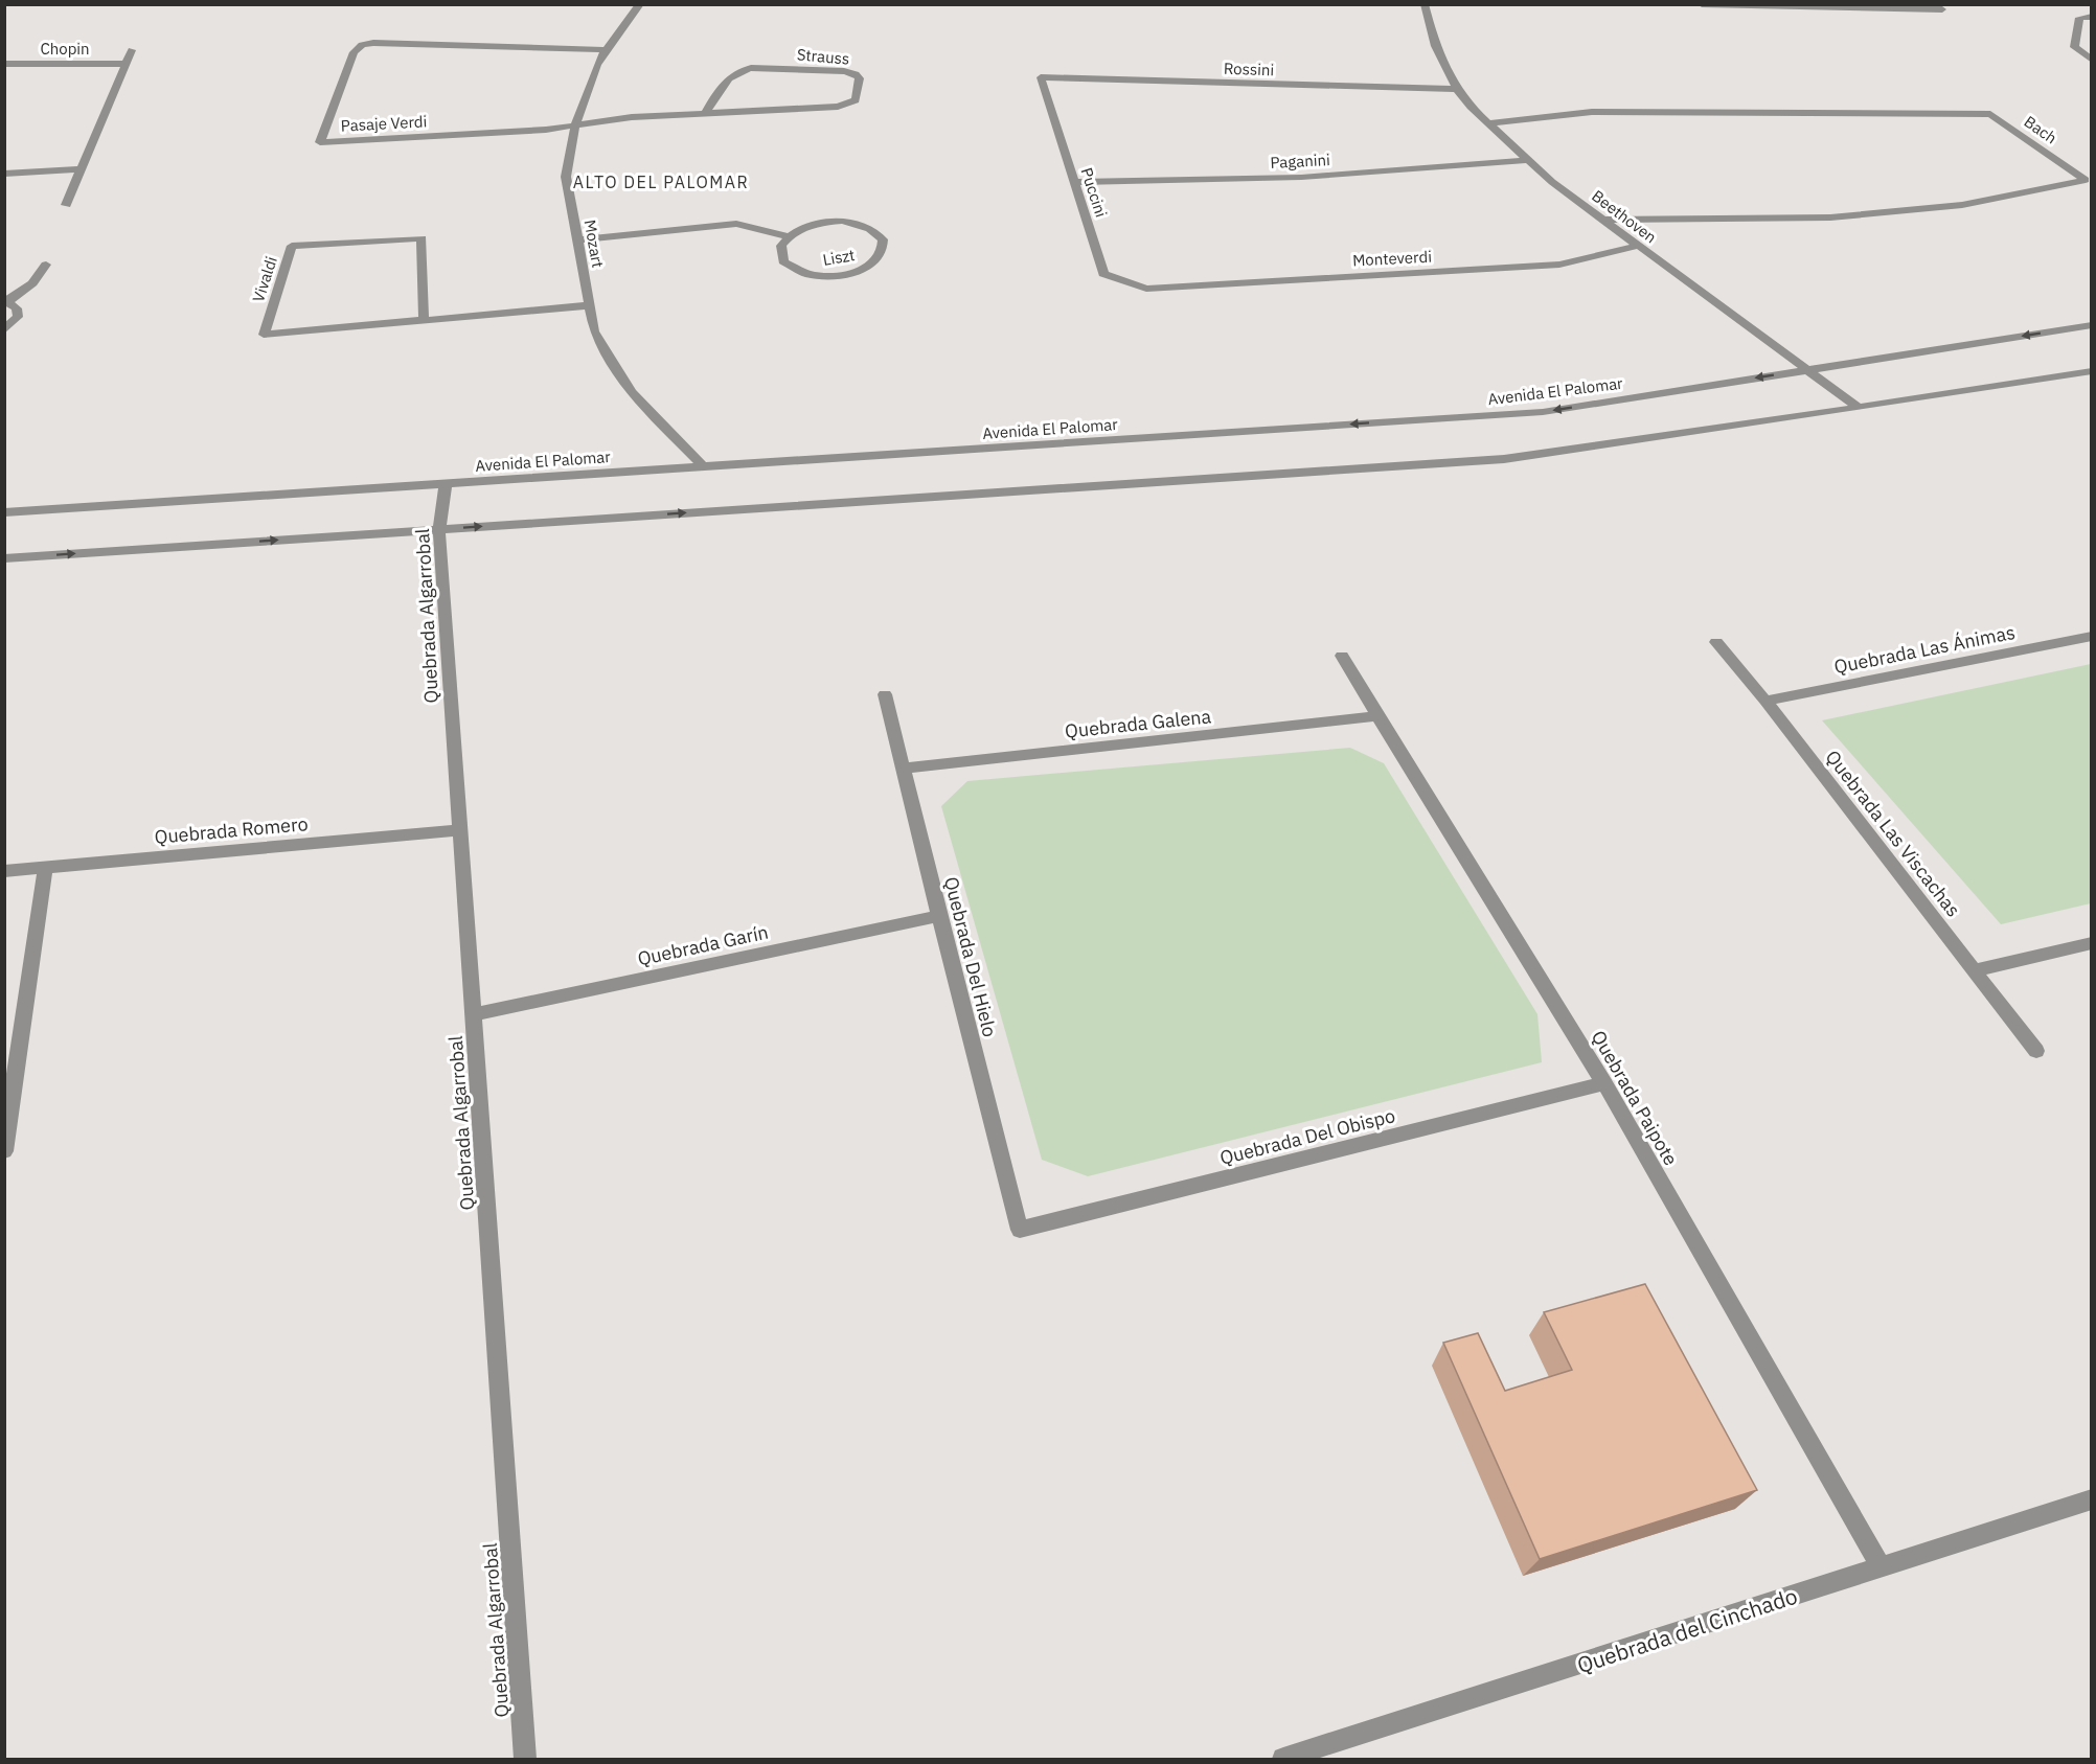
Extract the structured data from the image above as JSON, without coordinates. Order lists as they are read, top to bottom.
{
  "streets": {
    "street": [
      "Chopin",
      "Strauss",
      "Rossini",
      "Pasaje Verdi",
      "Bach",
      "Paganini",
      "Puccini",
      "Beethoven",
      "Mozart",
      "Liszt",
      "Monteverdi",
      "Vivaldi",
      "Avenida El Palomar",
      "Quebrada Algarrobal",
      "Quebrada Las Ánimas",
      "Quebrada Galena",
      "Quebrada Romero",
      "Quebrada Las Viscachas",
      "Quebrada Garín",
      "Quebrada Del Hielo",
      "Quebrada Paipote",
      "Quebrada Del Obispo",
      "Quebrada del Cinchado"
    ]
  },
  "crossings": [
    ["Strauss", "Pasaje Verdi"],
    ["Strauss", "Mozart"],
    ["Rossini", "Puccini"],
    ["Rossini", "Beethoven"],
    ["Pasaje Verdi", "Mozart"],
    ["Bach", "Beethoven"],
    ["Paganini", "Puccini"],
    ["Paganini", "Beethoven"],
    ["Puccini", "Monteverdi"],
    ["Beethoven", "Monteverdi"],
    ["Beethoven", "Avenida El Palomar"],
    ["Mozart", "Vivaldi"],
    ["Mozart", "Avenida El Palomar"],
    ["Avenida El Palomar", "Quebrada Algarrobal"],
    ["Quebrada Algarrobal", "Quebrada Romero"],
    ["Quebrada Algarrobal", "Quebrada Garín"],
    ["Quebrada Las Ánimas", "Quebrada Las Viscachas"],
    ["Quebrada Galena", "Quebrada Del Hielo"],
    ["Quebrada Galena", "Quebrada Paipote"],
    ["Quebrada Garín", "Quebrada Del Hielo"],
    ["Quebrada Del Hielo", "Quebrada Del Obispo"],
    ["Quebrada Paipote", "Quebrada Del Obispo"],
    ["Quebrada Paipote", "Quebrada del Cinchado"]
  ],
  "districts": ["ALTO DEL PALOMAR"]
}
